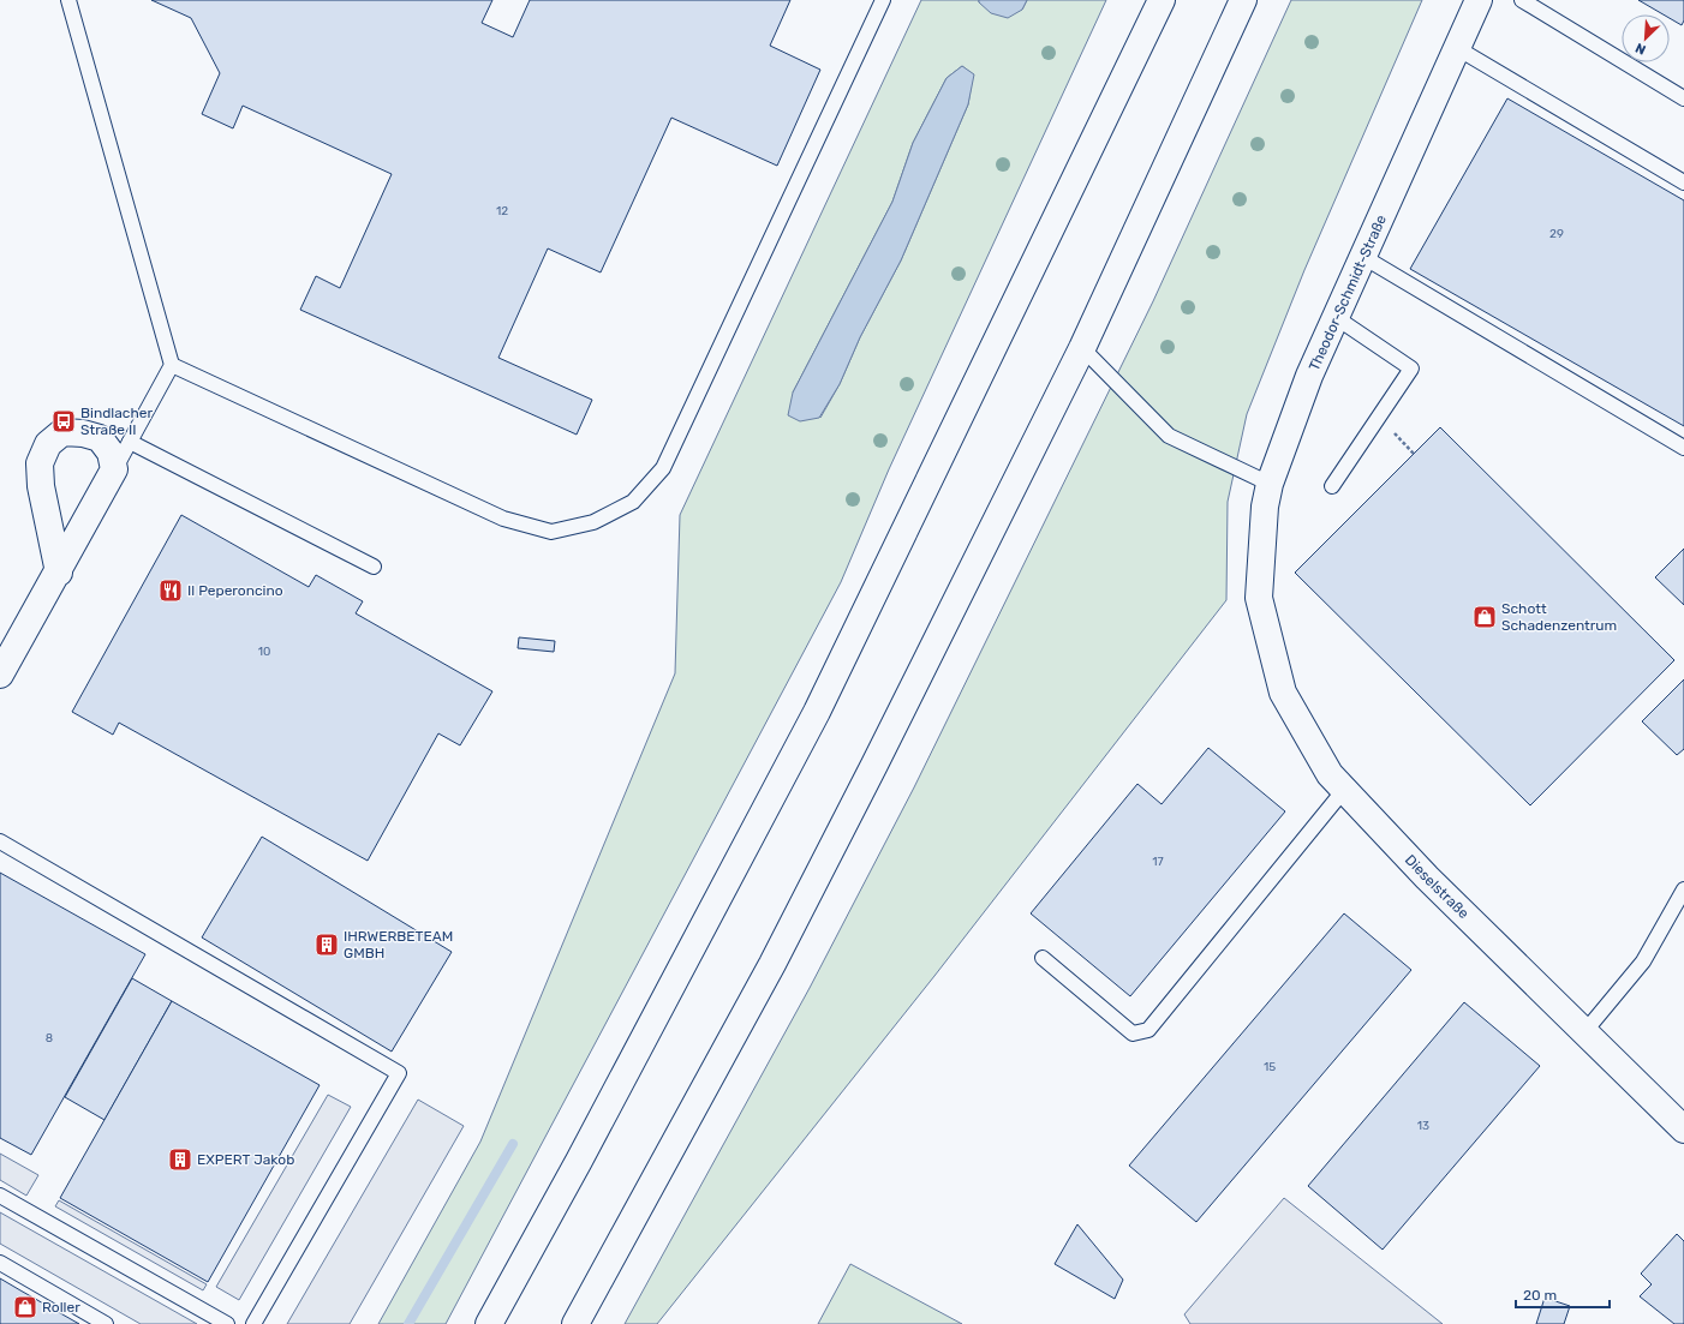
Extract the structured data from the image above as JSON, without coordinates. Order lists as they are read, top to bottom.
{
  "streets": {
    "main road": ["Theodor-Schmidt-Straße", "Dieselstraße"]
  },
  "crossings": [
    ["Theodor-Schmidt-Straße", "Dieselstraße"]
  ],
  "places": {
    "bus stop": ["Bindlacher Straße II"],
    "restaurant": ["Il Peperoncino"],
    "shop": ["Schott Schadenzentrum", "Roller"],
    "building": ["IHRWERBETEAM GMBH", "EXPERT Jakob"]
  },
  "house_numbers": [
    "12",
    "29",
    "10",
    "17",
    "8",
    "15",
    "13"
  ],
  "scale_bar": "20 m",
  "north": "bottom left"
}
